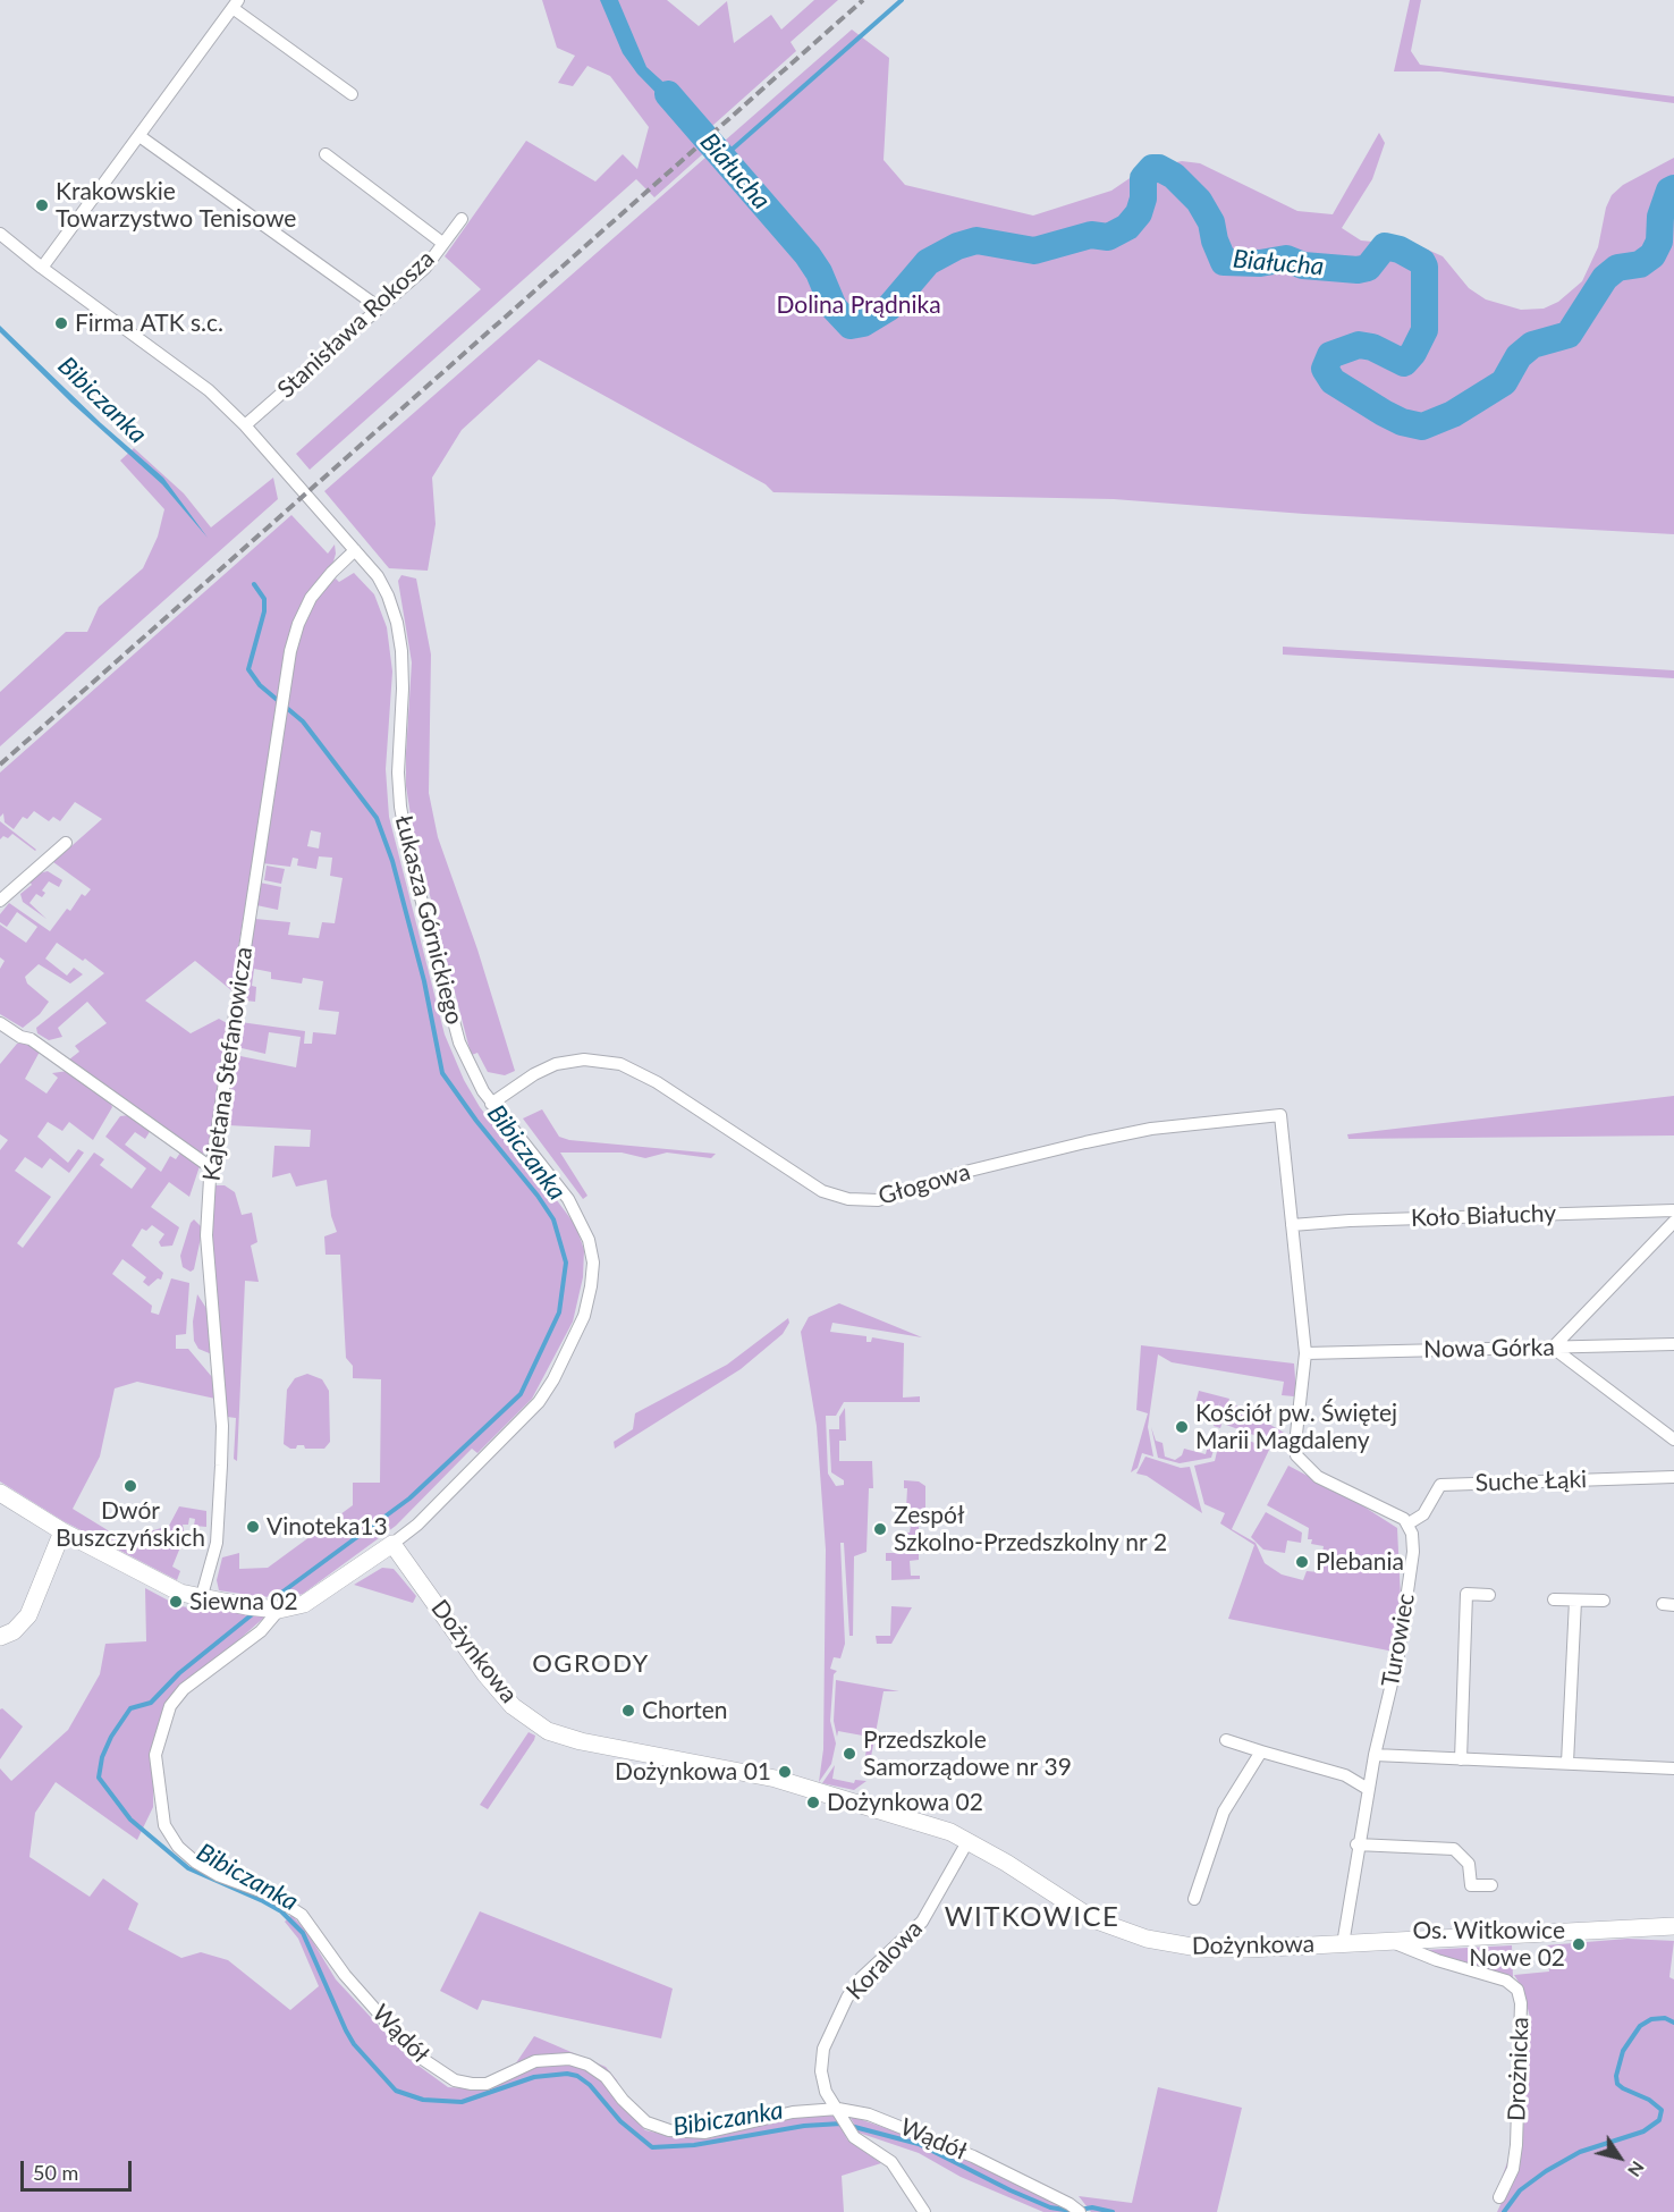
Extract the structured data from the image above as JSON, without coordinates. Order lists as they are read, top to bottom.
{
  "streets": {
    "street": [
      "Stanisława Rokosza",
      "Łukasza Górnickiego",
      "Kajetana Stefanowicza",
      "Głogowa",
      "Koło Białuchy",
      "Nowa Górka",
      "Suche Łąki",
      "Turowiec",
      "Dożynkowa",
      "Koralowa",
      "Wądół",
      "Drożnicka"
    ]
  },
  "crossings": [
    ["Stanisława Rokosza", "Łukasza Górnickiego"],
    ["Łukasza Górnickiego", "Kajetana Stefanowicza"],
    ["Łukasza Górnickiego", "Głogowa"],
    ["Łukasza Górnickiego", "Dożynkowa"],
    ["Głogowa", "Koło Białuchy"],
    ["Suche Łąki", "Turowiec"],
    ["Turowiec", "Dożynkowa"],
    ["Dożynkowa", "Koralowa"],
    ["Dożynkowa", "Drożnicka"],
    ["Koralowa", "Wądół"]
  ],
  "districts": ["OGRODY", "WITKOWICE"],
  "water": ["Białucha", "Bibiczanka"],
  "parks": ["Dolina Prądnika"],
  "places": [
    "Krakowskie Towarzystwo Tenisowe",
    "Firma ATK s.c.",
    "Kościół pw. Świętej Marii Magdaleny",
    "Dwór Buszczyńskich",
    "Vinoteka13",
    "Zespół Szkolno-Przedszkolny nr 2",
    "Plebania",
    "Siewna 02",
    "Chorten",
    "Przedszkole Samorządowe nr 39",
    "Dożynkowa 01",
    "Dożynkowa 02",
    "Os. Witkowice Nowe 02"
  ],
  "scale_bar": "50 m",
  "north": "bottom right"
}
